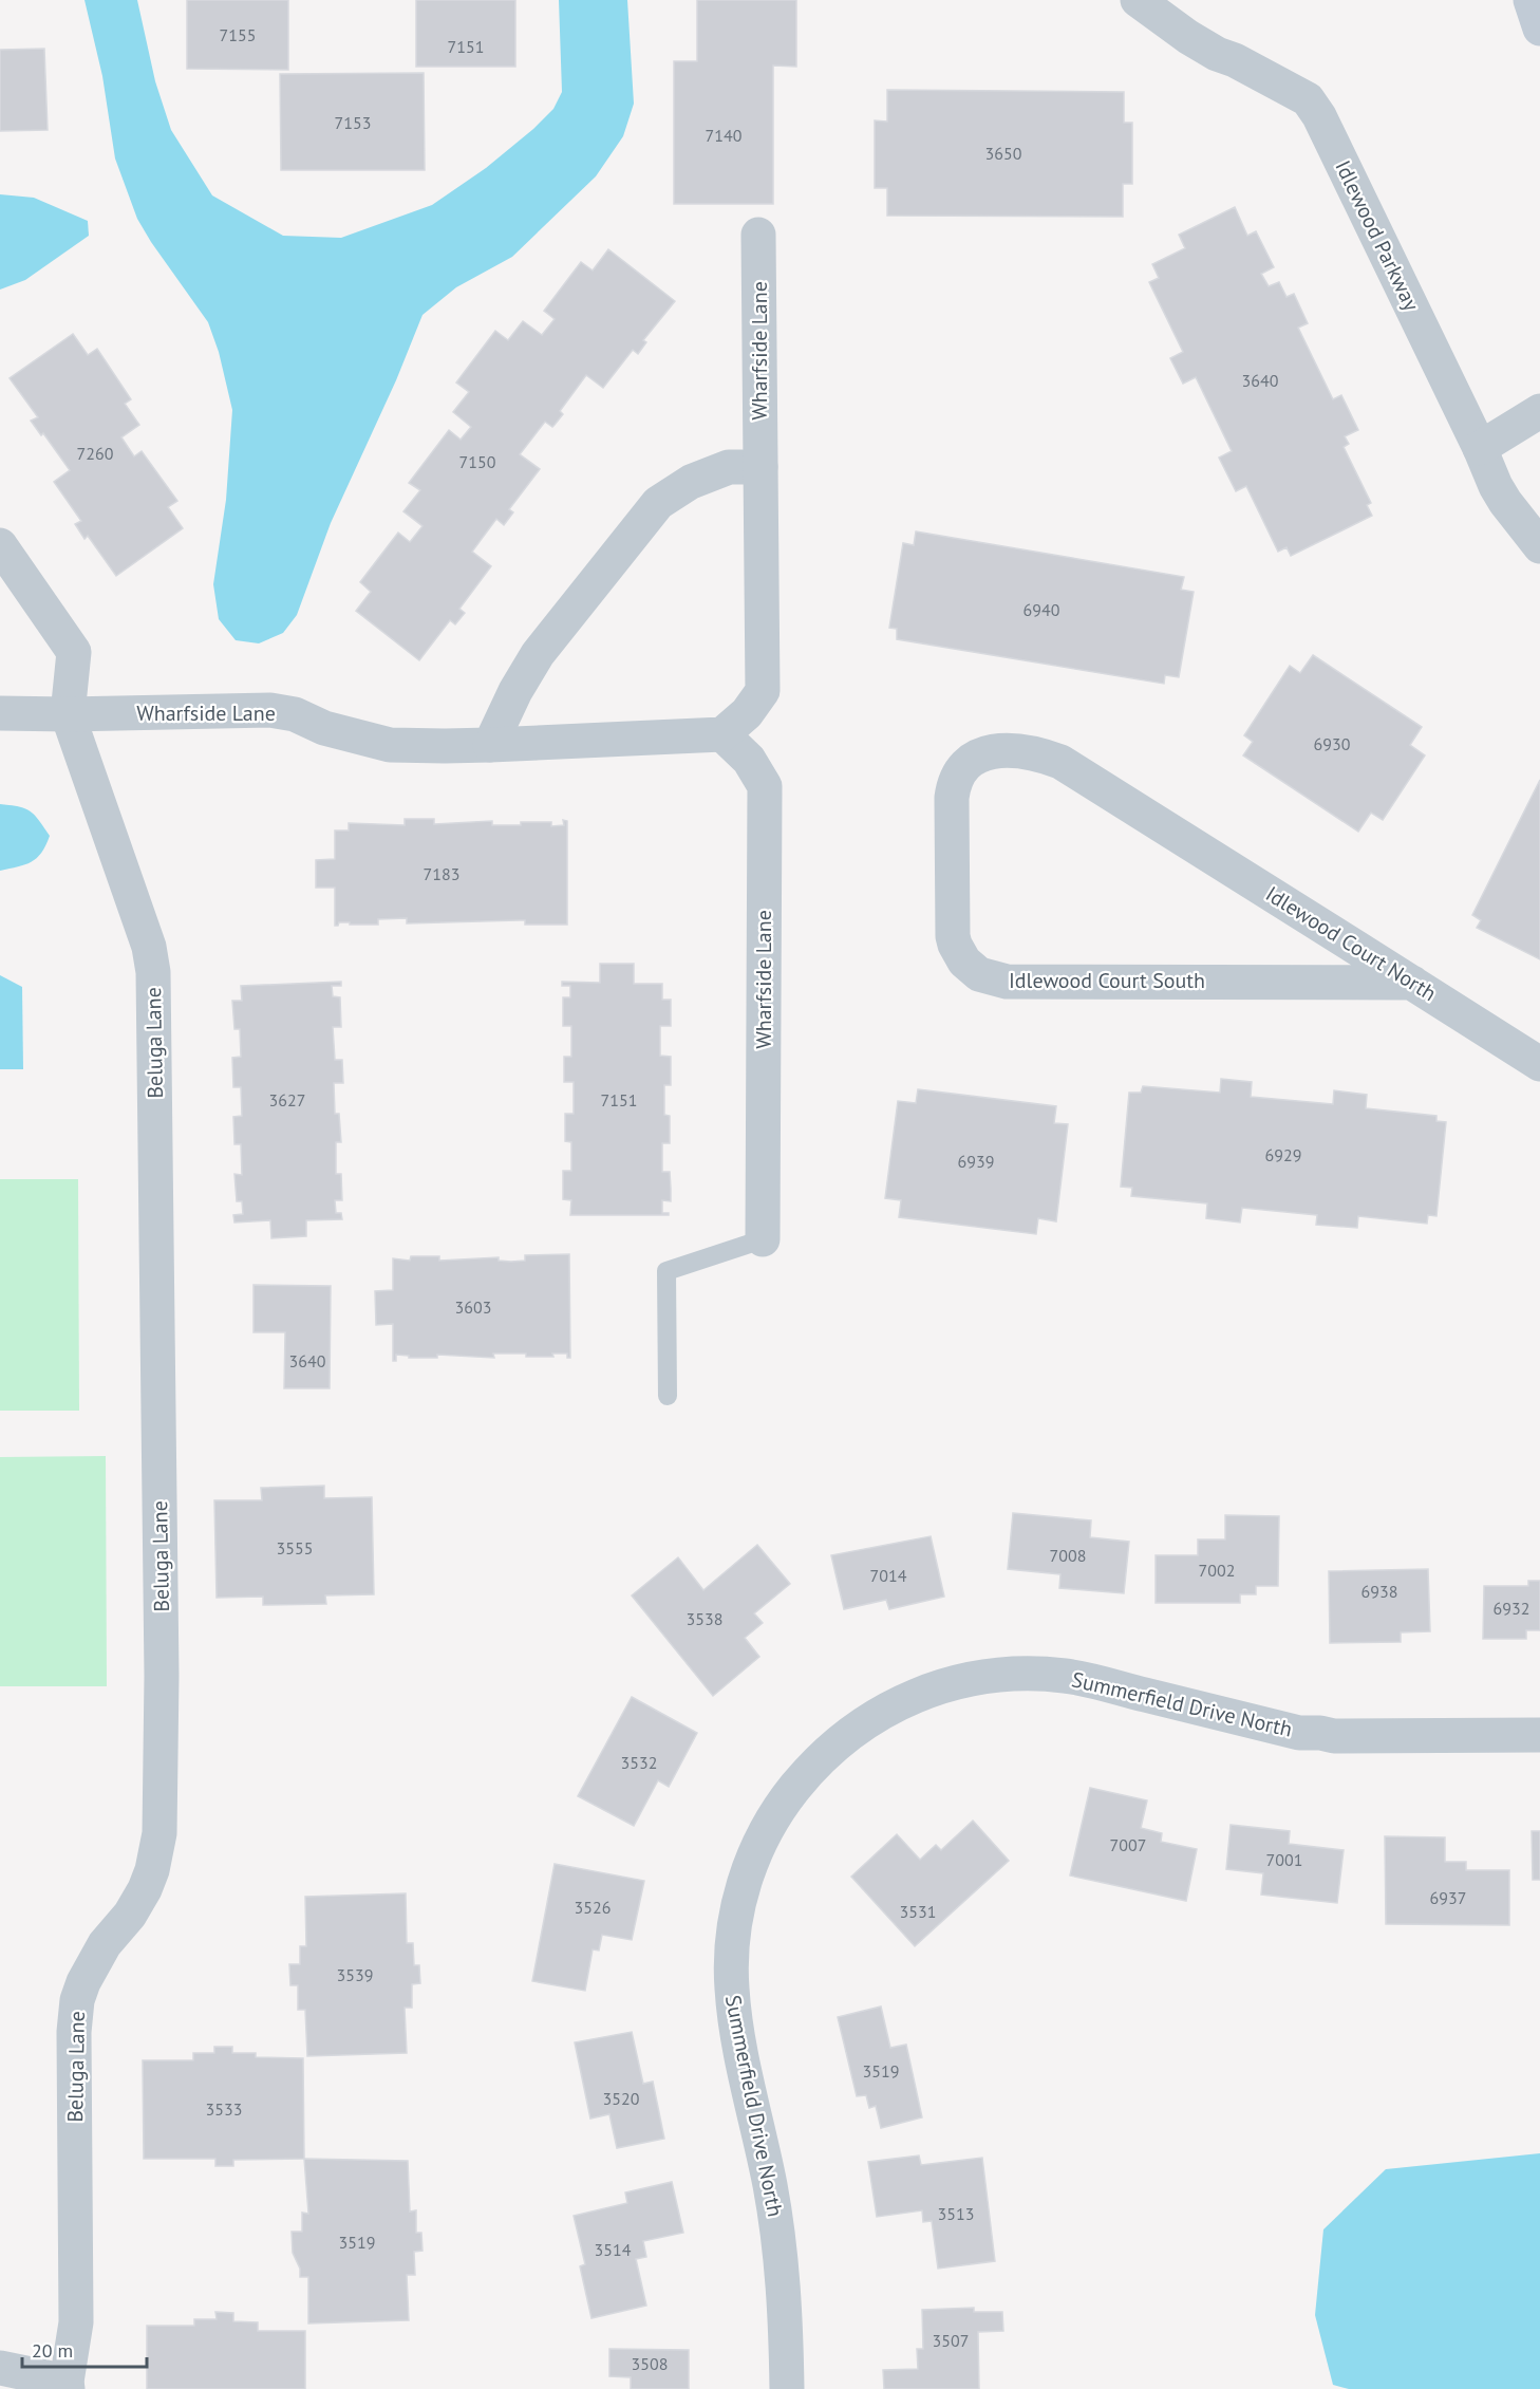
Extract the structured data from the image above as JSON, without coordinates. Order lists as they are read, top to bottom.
{
  "streets": {
    "street": [
      "Idlewood Parkway",
      "Wharfside Lane",
      "Idlewood Court North",
      "Idlewood Court South",
      "Beluga Lane",
      "Summerfield Drive North"
    ]
  },
  "crossings": [
    ["Wharfside Lane", "Beluga Lane"],
    ["Idlewood Court North", "Idlewood Court South"]
  ],
  "house_numbers": [
    "7155",
    "7151",
    "7153",
    "7140",
    "3650",
    "3640",
    "7260",
    "7150",
    "6940",
    "6930",
    "7183",
    "3627",
    "7151",
    "6929",
    "6939",
    "3603",
    "3640",
    "3555",
    "7008",
    "7002",
    "7014",
    "6938",
    "6932",
    "3538",
    "3532",
    "7007",
    "7001",
    "6937",
    "3526",
    "3531",
    "3539",
    "3519",
    "3520",
    "3533",
    "3513",
    "3519",
    "3514",
    "3507",
    "3508"
  ],
  "scale_bar": "20 m"
}
